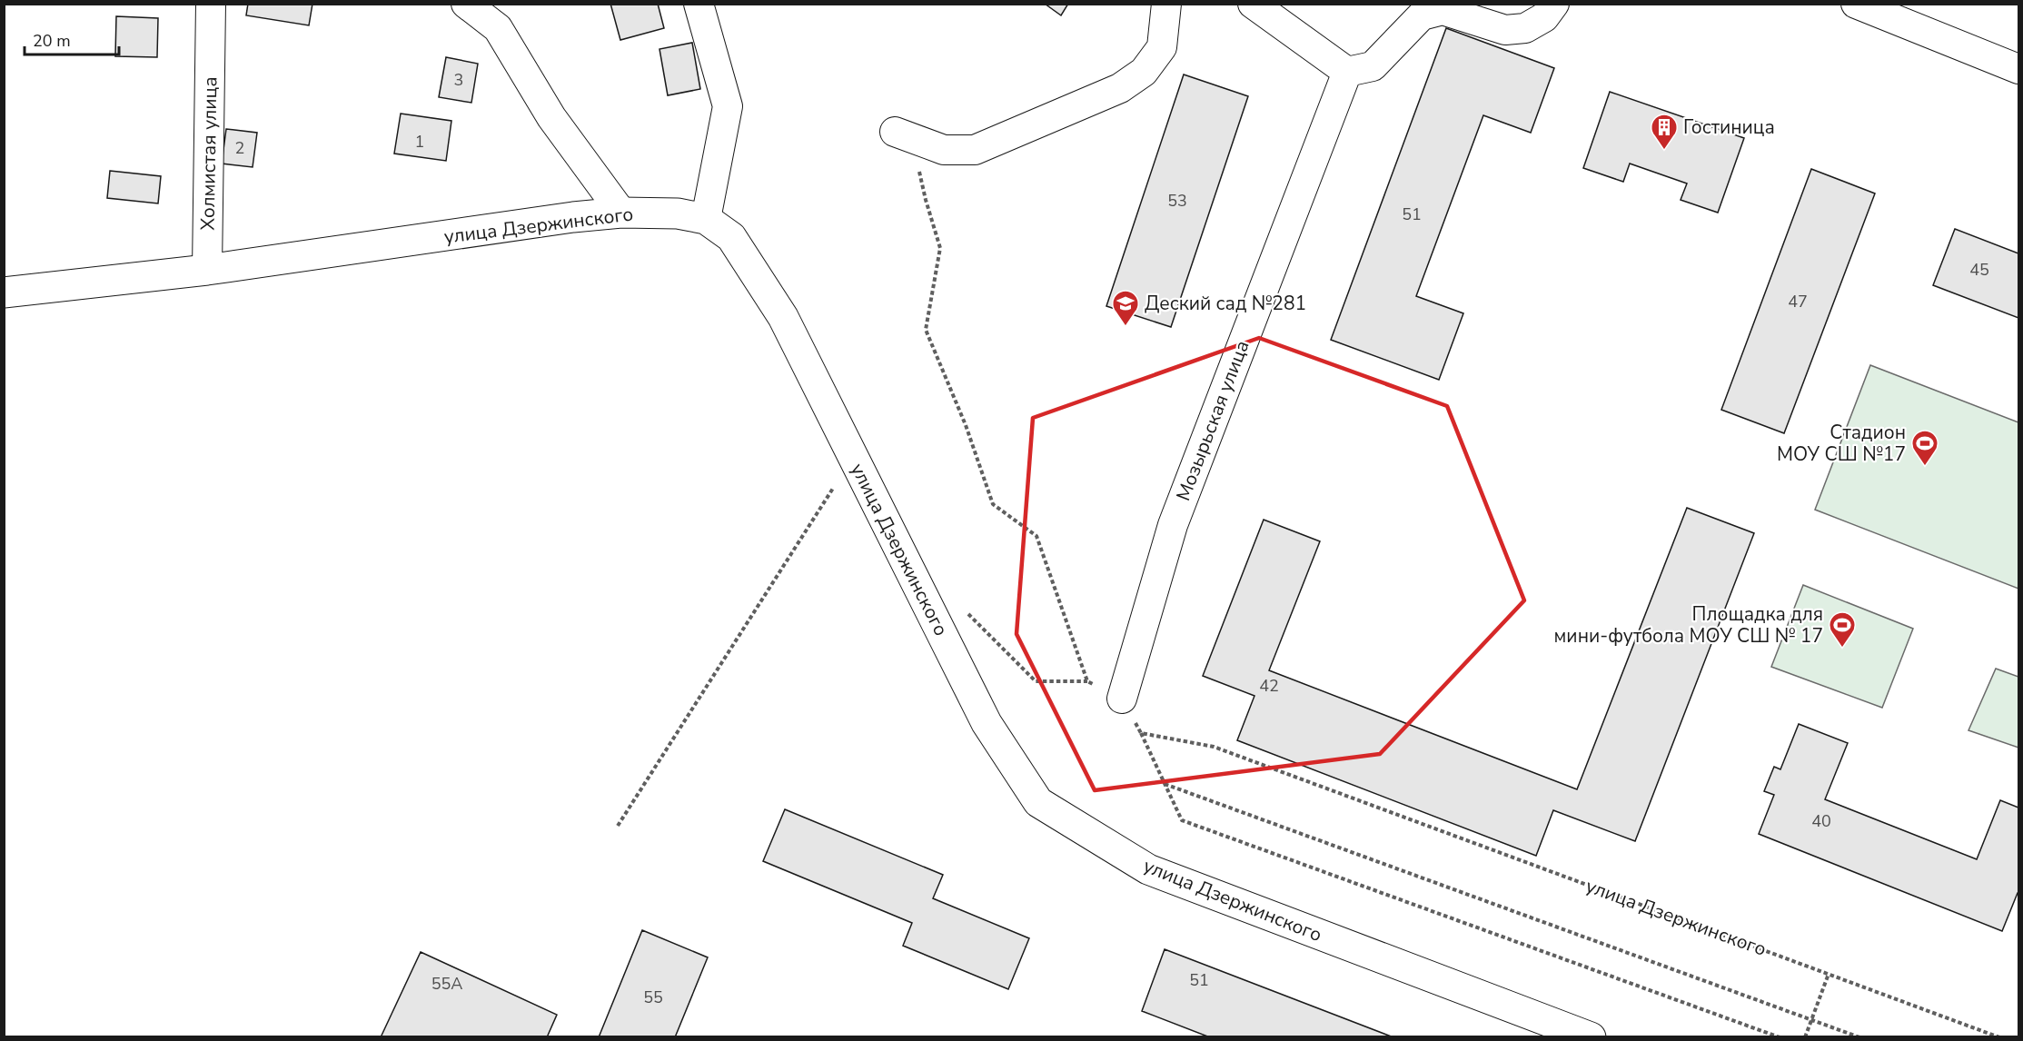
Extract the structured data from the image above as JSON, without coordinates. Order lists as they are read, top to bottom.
{
  "streets": {
    "street": ["Холмистая улица", "улица Дзержинского", "Мозырьская улица"]
  },
  "crossings": [
    ["Холмистая улица", "улица Дзержинского"]
  ],
  "places": {
    "building": ["Гостиница"],
    "school or university": ["Деский сад №281"],
    "sports": ["Стадион МОУ СШ №17", "Площадка для мини-футбола МОУ СШ № 17"]
  },
  "house_numbers": [
    "3",
    "1",
    "2",
    "53",
    "51",
    "45",
    "47",
    "42",
    "40",
    "51",
    "55А",
    "55"
  ],
  "scale_bar": "20 m"
}
